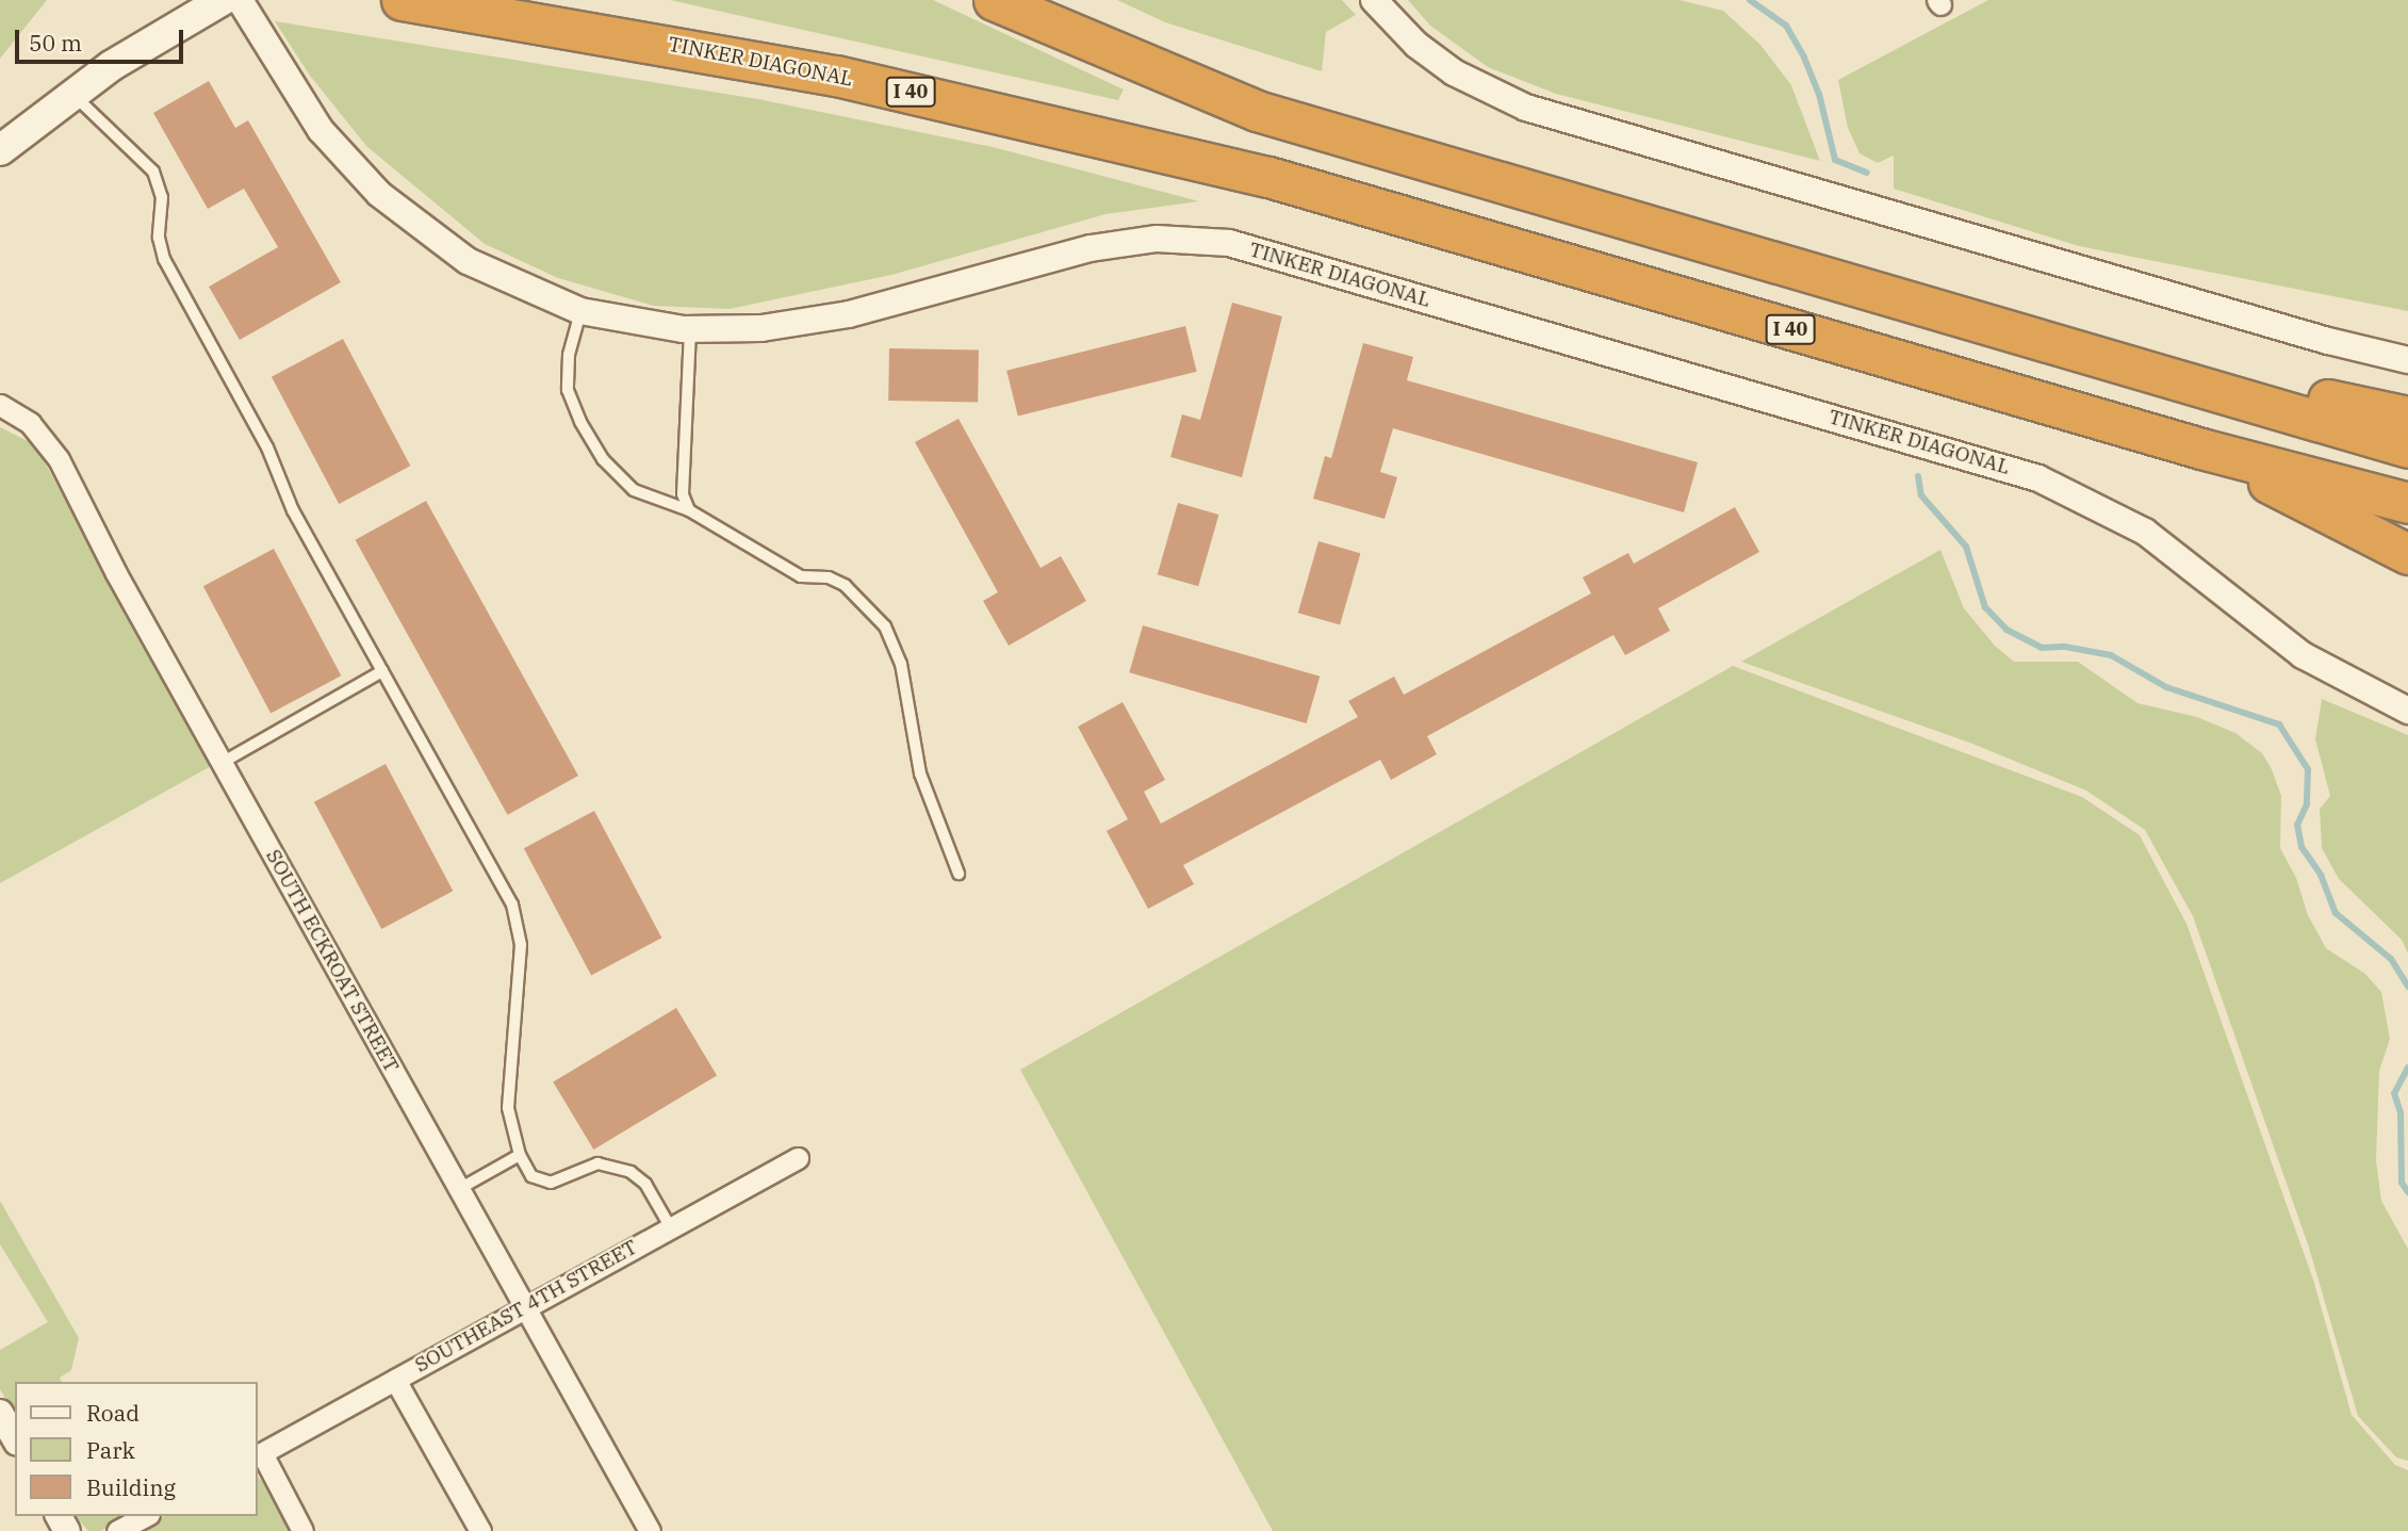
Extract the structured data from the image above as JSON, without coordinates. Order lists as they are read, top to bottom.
{
  "streets": {
    "highway": ["TINKER DIAGONAL", "I 40"],
    "street": ["SOUTH ECKROAT STREET", "SOUTHEAST 4TH STREET"]
  },
  "crossings": [
    ["SOUTH ECKROAT STREET", "SOUTHEAST 4TH STREET"]
  ],
  "legend": ["Road", "Park", "Building"],
  "scale_bar": "50 m"
}
